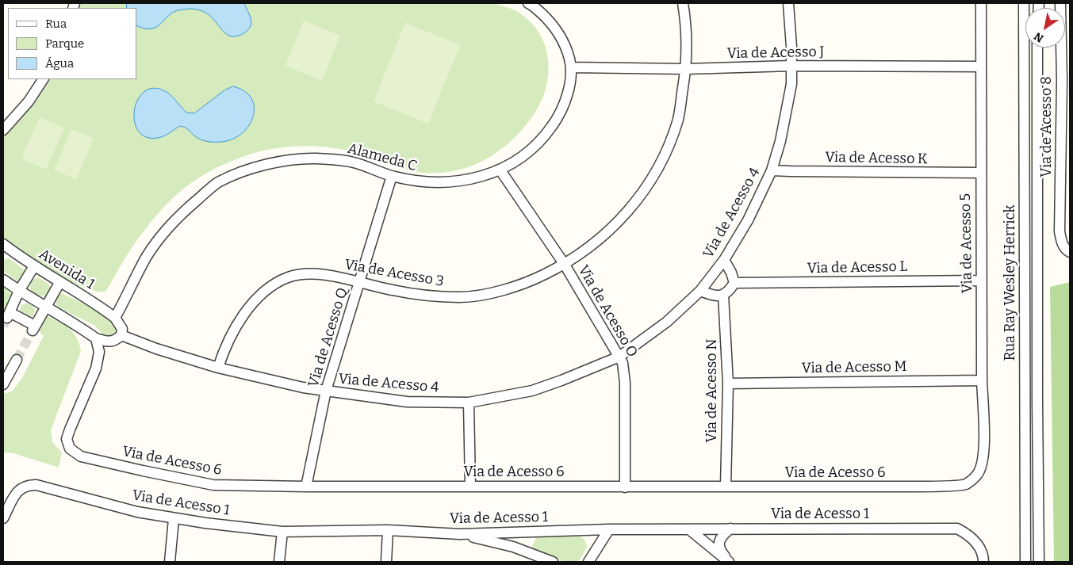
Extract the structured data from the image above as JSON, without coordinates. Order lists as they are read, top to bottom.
{
  "streets": {
    "street": [
      "Via de Acesso J",
      "Via de Acesso 8",
      "Alameda C",
      "Via de Acesso K",
      "Via de Acesso 4",
      "Via de Acesso 5",
      "Via de Acesso L",
      "Avenida 1",
      "Via de Acesso 3",
      "Rua Ray Wesley Herrick",
      "Via de Acesso O",
      "Via de Acesso Q",
      "Via de Acesso M",
      "Via de Acesso N",
      "Via de Acesso 6",
      "Via de Acesso 1"
    ]
  },
  "crossings": [
    ["Via de Acesso J", "Alameda C"],
    ["Via de Acesso J", "Via de Acesso 4"],
    ["Via de Acesso J", "Via de Acesso 5"],
    ["Via de Acesso J", "Via de Acesso 3"],
    ["Alameda C", "Avenida 1"],
    ["Alameda C", "Via de Acesso O"],
    ["Alameda C", "Via de Acesso Q"],
    ["Via de Acesso K", "Via de Acesso 4"],
    ["Via de Acesso K", "Via de Acesso 5"],
    ["Via de Acesso 4", "Via de Acesso 3"],
    ["Via de Acesso 4", "Via de Acesso O"],
    ["Via de Acesso 4", "Via de Acesso Q"],
    ["Via de Acesso 5", "Via de Acesso L"],
    ["Via de Acesso 5", "Via de Acesso M"],
    ["Via de Acesso 5", "Via de Acesso 6"],
    ["Via de Acesso 3", "Via de Acesso O"],
    ["Via de Acesso 3", "Via de Acesso Q"],
    ["Via de Acesso O", "Via de Acesso 6"],
    ["Via de Acesso Q", "Via de Acesso 6"],
    ["Via de Acesso M", "Via de Acesso N"],
    ["Via de Acesso N", "Via de Acesso 6"]
  ],
  "legend": ["Rua", "Parque", "Água"],
  "north": "bottom left"
}
